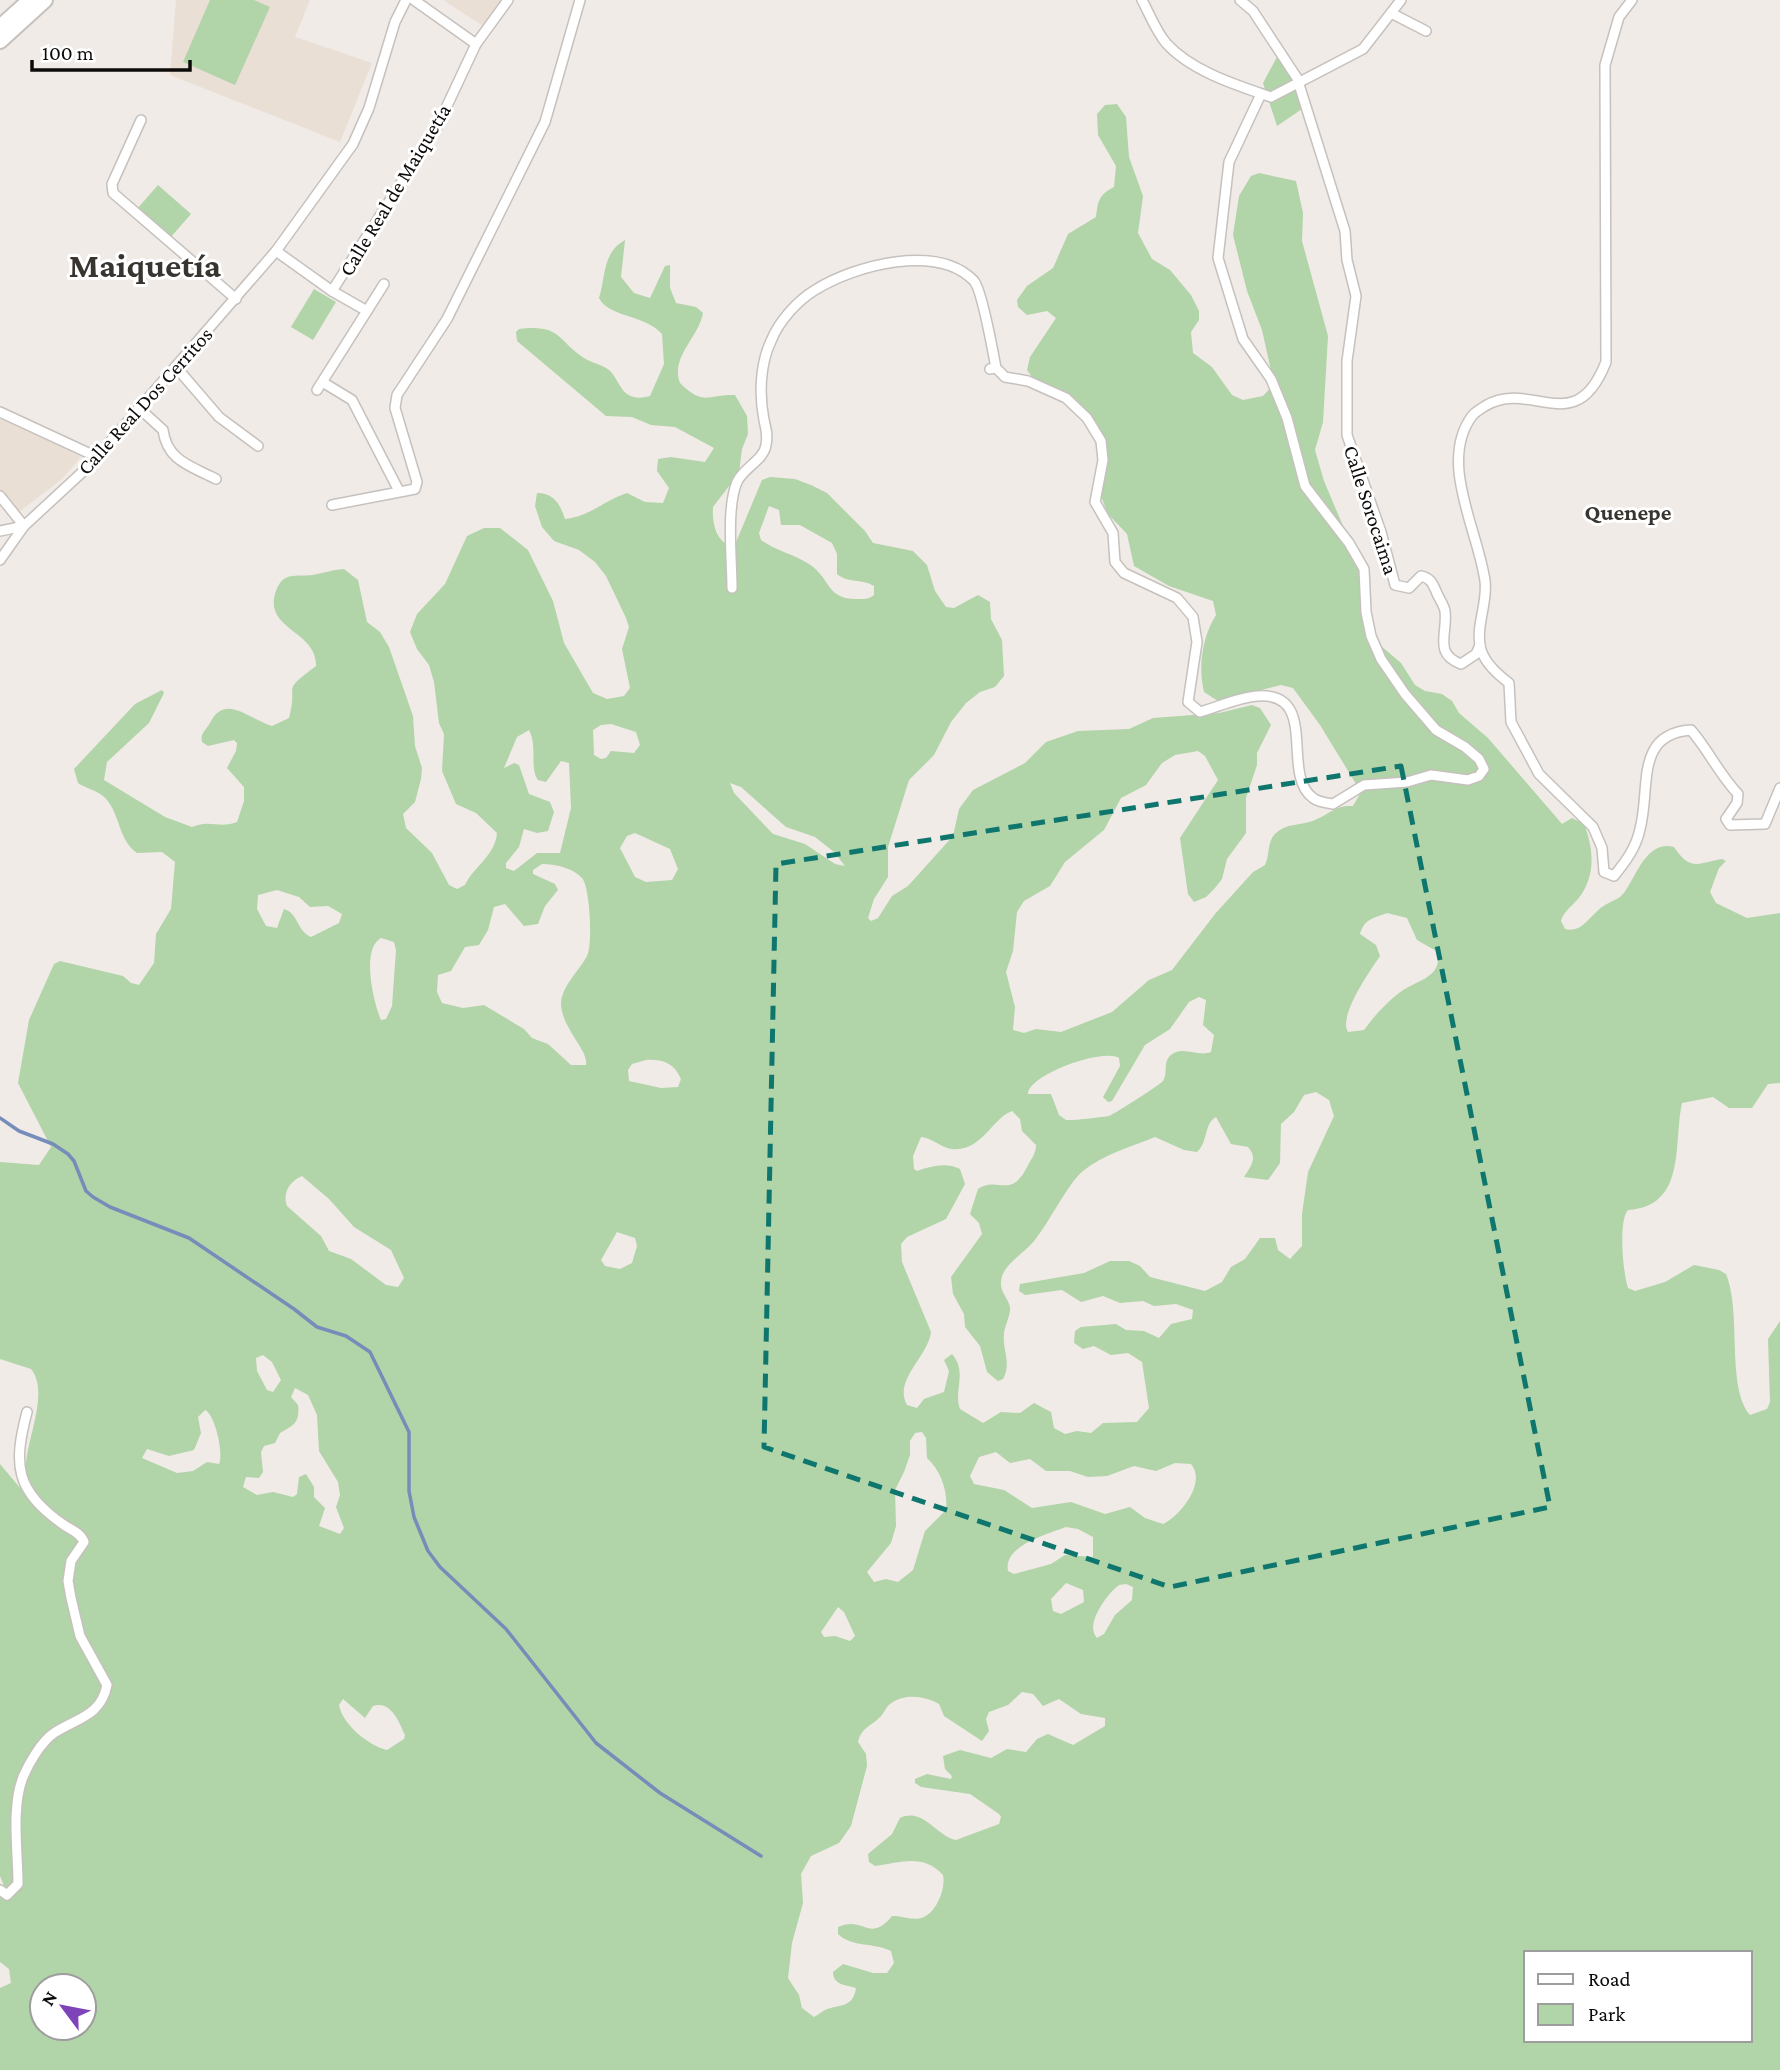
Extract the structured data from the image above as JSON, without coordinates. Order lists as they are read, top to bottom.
{
  "streets": {
    "street": ["Calle Real de Maiquetía", "Calle Real Dos Cerritos", "Calle Sorocaima"]
  },
  "crossings": [
    ["Calle Real de Maiquetía", "Calle Real Dos Cerritos"]
  ],
  "districts": ["Maiquetía", "Quenepe"],
  "legend": ["Road", "Park"],
  "scale_bar": "100 m",
  "north": "top left"
}
